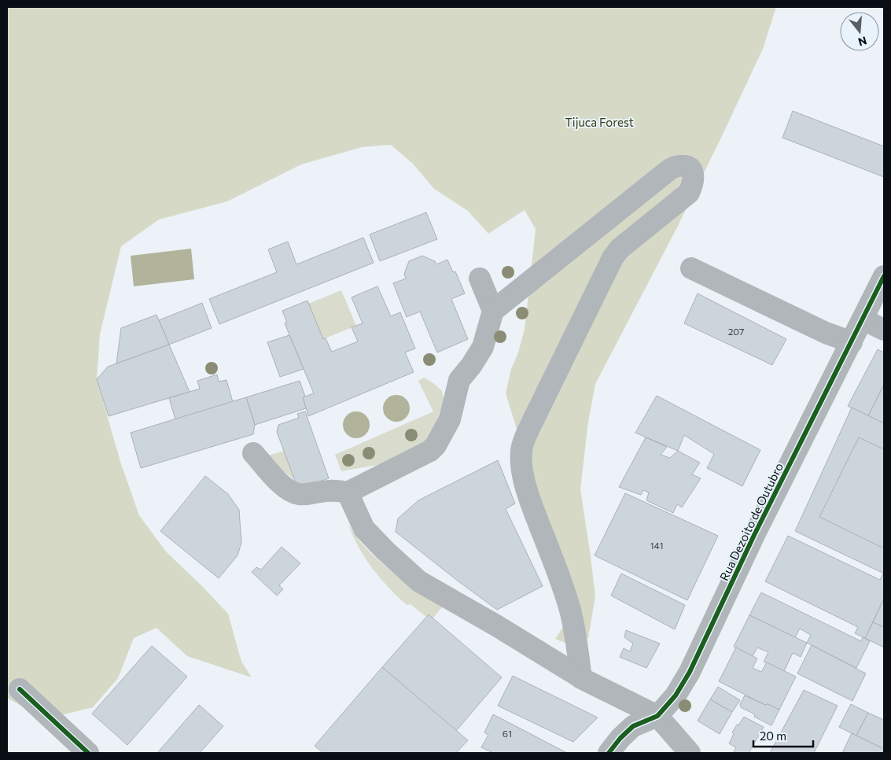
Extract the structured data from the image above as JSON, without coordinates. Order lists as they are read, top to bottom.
{
  "streets": {
    "street": ["Rua Dezoito de Outubro"]
  },
  "parks": ["Tijuca Forest"],
  "house_numbers": ["207", "141", "61"],
  "scale_bar": "20 m",
  "north": "bottom"
}
